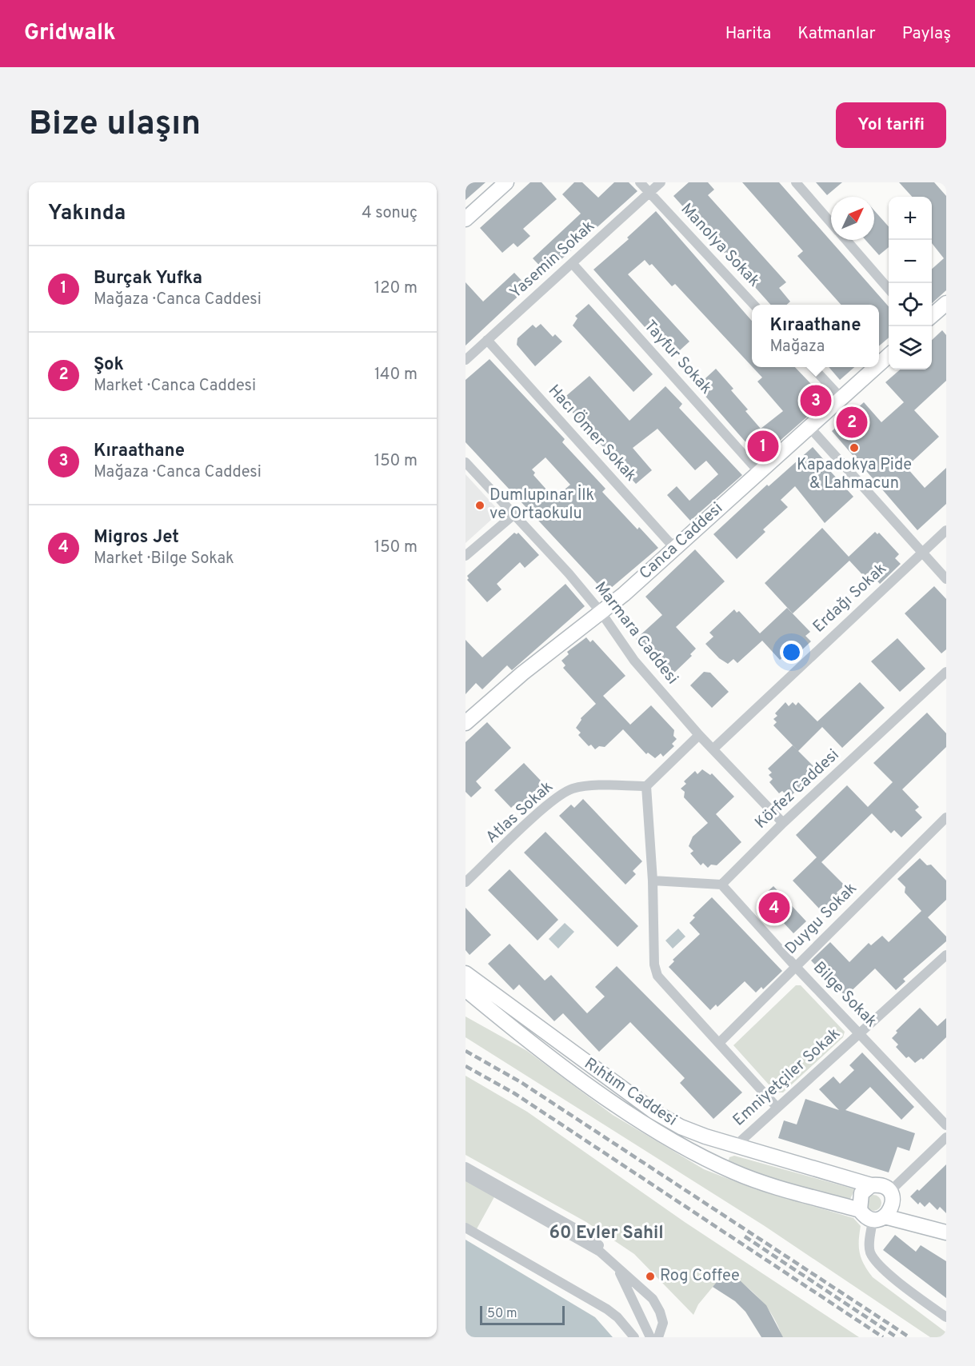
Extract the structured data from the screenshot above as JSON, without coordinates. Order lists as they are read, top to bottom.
{
  "streets": {
    "main road": ["Canca Caddesi", "Rıhtım Caddesi"],
    "street": [
      "Manolya Sokak",
      "Yasemin Sokak",
      "Tayfur Sokak",
      "Hacı Ömer Sokak",
      "Erdağı Sokak",
      "Marmara Caddesi",
      "Körfez Caddesi",
      "Atlas Sokak",
      "Duygu Sokak",
      "Bilge Sokak",
      "Emniyetçiler Sokak"
    ]
  },
  "crossings": [
    ["Manolya Sokak", "Yasemin Sokak"],
    ["Yasemin Sokak", "Tayfur Sokak"],
    ["Yasemin Sokak", "Hacı Ömer Sokak"],
    ["Tayfur Sokak", "Canca Caddesi"],
    ["Hacı Ömer Sokak", "Canca Caddesi"],
    ["Canca Caddesi", "Marmara Caddesi"],
    ["Erdağı Sokak", "Marmara Caddesi"],
    ["Marmara Caddesi", "Körfez Caddesi"],
    ["Körfez Caddesi", "Bilge Sokak"],
    ["Duygu Sokak", "Bilge Sokak"],
    ["Bilge Sokak", "Emniyetçiler Sokak"],
    ["Emniyetçiler Sokak", "Rıhtım Caddesi"]
  ],
  "districts": ["60 Evler Sahil"],
  "places": ["Kapadokya Pide & Lahmacun", "Dumlupınar İlk ve Ortaokulu", "Rog Coffee"],
  "scale_bar": "50 m",
  "north": "top right",
  "page": {
    "header": "Gridwalk",
    "nav": ["Harita", "Katmanlar", "Paylaş"],
    "buttons": "Yol tarifi",
    "title": "Bize ulaşın",
    "heading": ["Yakında", "4 sonuç"],
    "map_buttons": ["+", "−"],
    "list": [
      {
        "mark": "1",
        "name": "Burçak Yufka",
        "note": "Mağaza · Canca Caddesi",
        "value": "120 m"
      },
      {
        "mark": "2",
        "name": "Şok",
        "note": "Market · Canca Caddesi",
        "value": "140 m"
      },
      {
        "mark": "3",
        "name": "Kıraathane",
        "note": "Mağaza · Canca Caddesi",
        "value": "150 m"
      },
      {
        "mark": "4",
        "name": "Migros Jet",
        "note": "Market · Bilge Sokak",
        "value": "150 m"
      }
    ],
    "popup": ["Kıraathane", "Mağaza"],
    "pins": [
      "3",
      "2",
      "1",
      "4"
    ],
    "scale": "50 m"
  }
}
